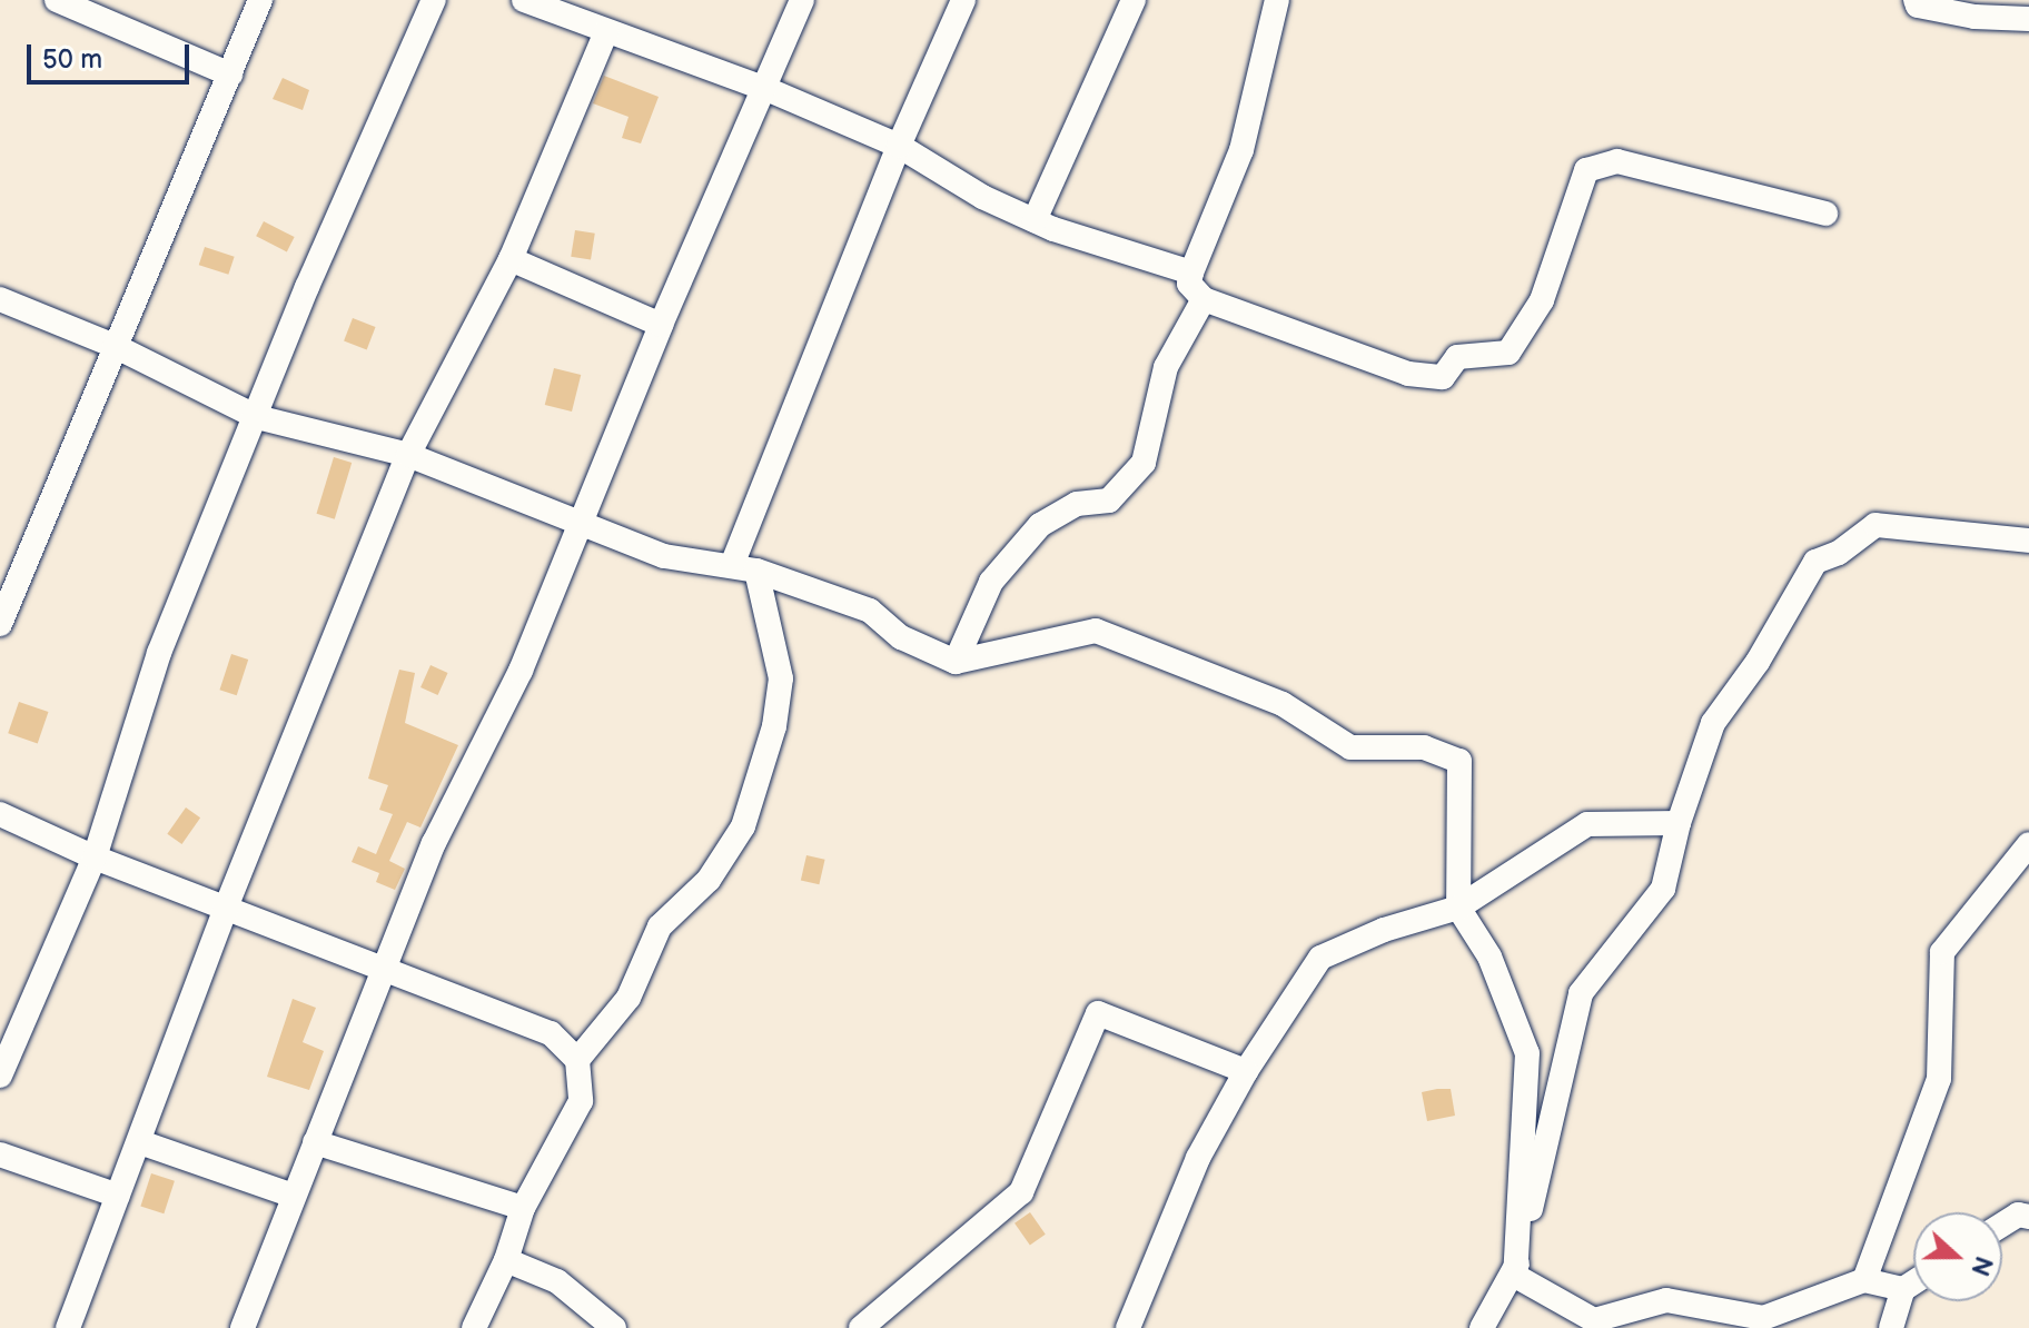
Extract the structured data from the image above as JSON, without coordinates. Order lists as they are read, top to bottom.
{
  "scale_bar": "50 m",
  "north": "right"
}
